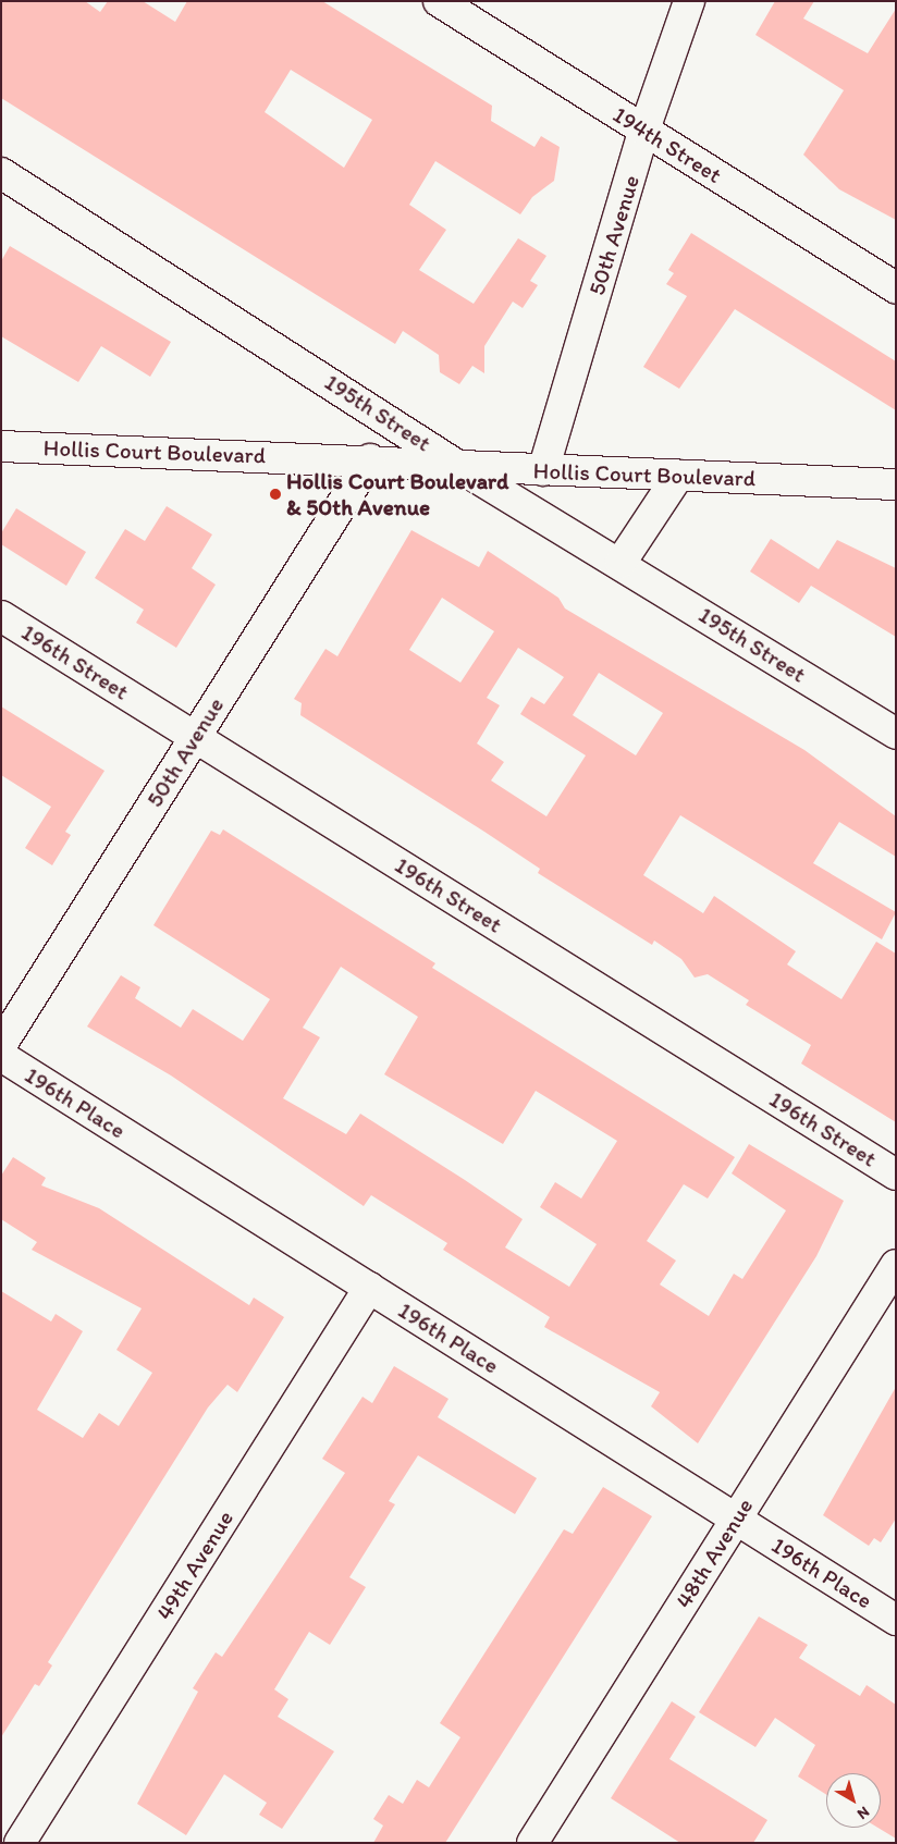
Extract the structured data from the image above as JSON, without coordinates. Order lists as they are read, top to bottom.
{
  "streets": {
    "street": [
      "194th Street",
      "50th Avenue",
      "195th Street",
      "Hollis Court Boulevard",
      "196th Street",
      "196th Place",
      "48th Avenue",
      "49th Avenue"
    ]
  },
  "crossings": [
    ["194th Street", "50th Avenue"],
    ["50th Avenue", "Hollis Court Boulevard"],
    ["50th Avenue", "196th Street"],
    ["195th Street", "Hollis Court Boulevard"],
    ["196th Place", "48th Avenue"],
    ["196th Place", "49th Avenue"]
  ],
  "places": ["Hollis Court Boulevard & 50th Avenue"],
  "north": "bottom right"
}
